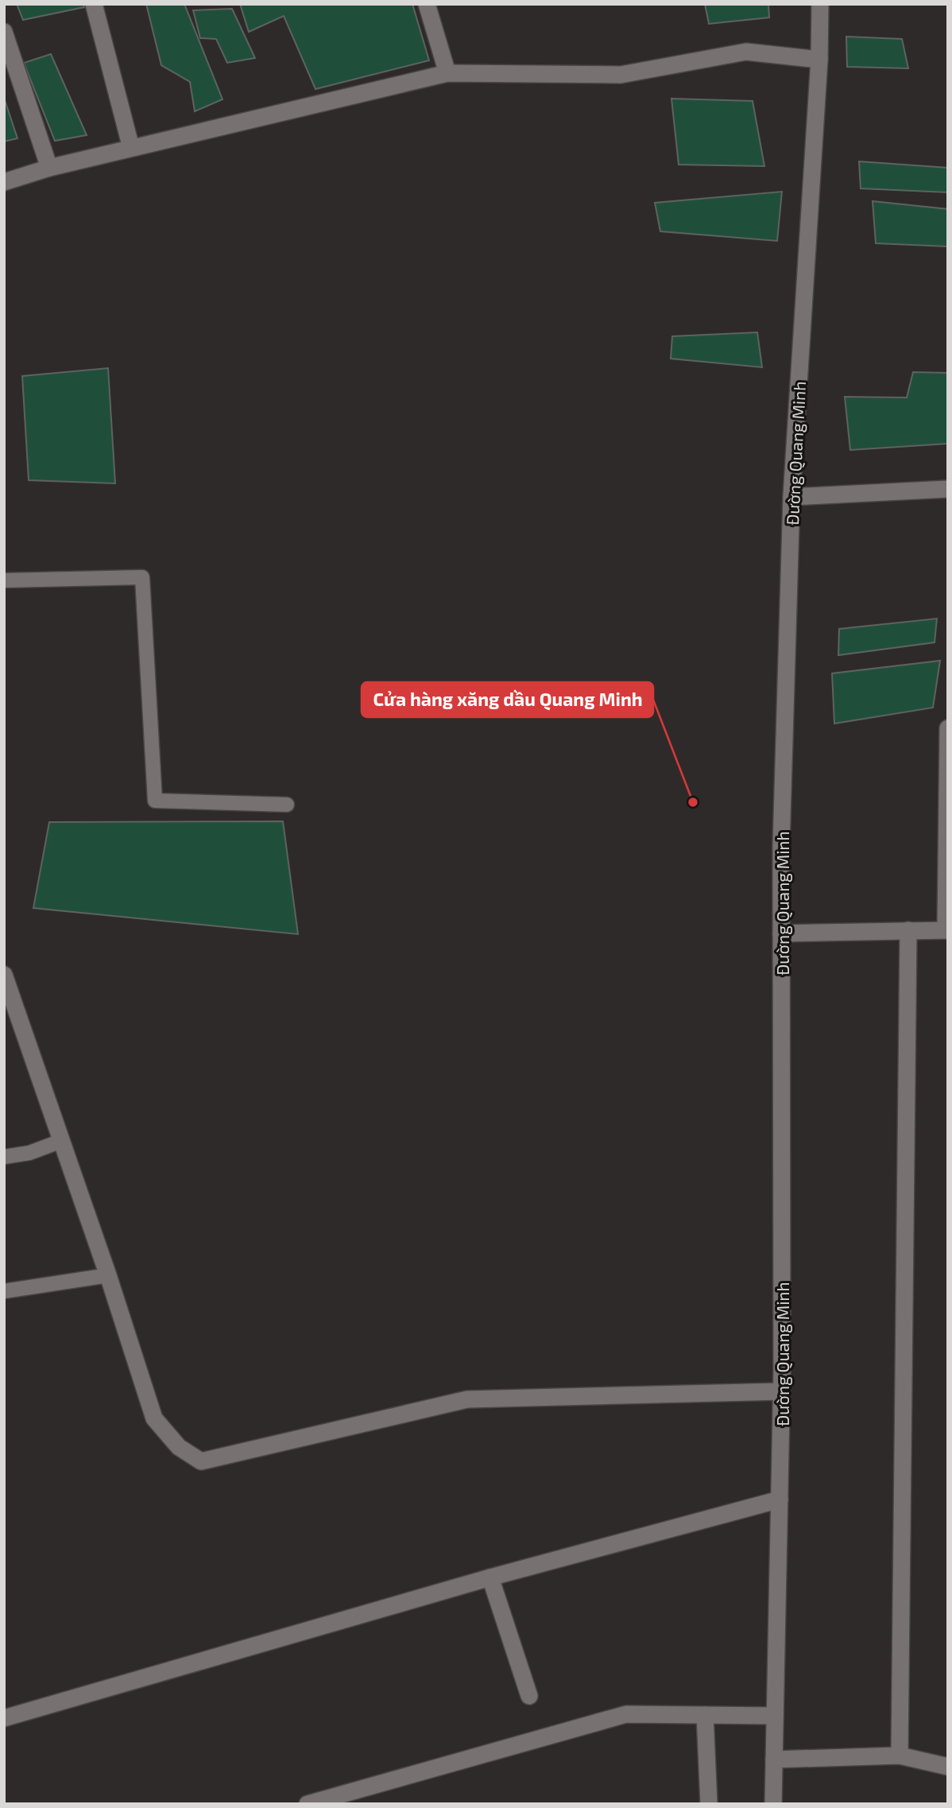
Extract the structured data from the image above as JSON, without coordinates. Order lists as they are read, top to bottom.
{
  "streets": {
    "street": ["Đường Quang Minh"]
  },
  "places": ["Cửa hàng xăng dầu Quang Minh"]
}
